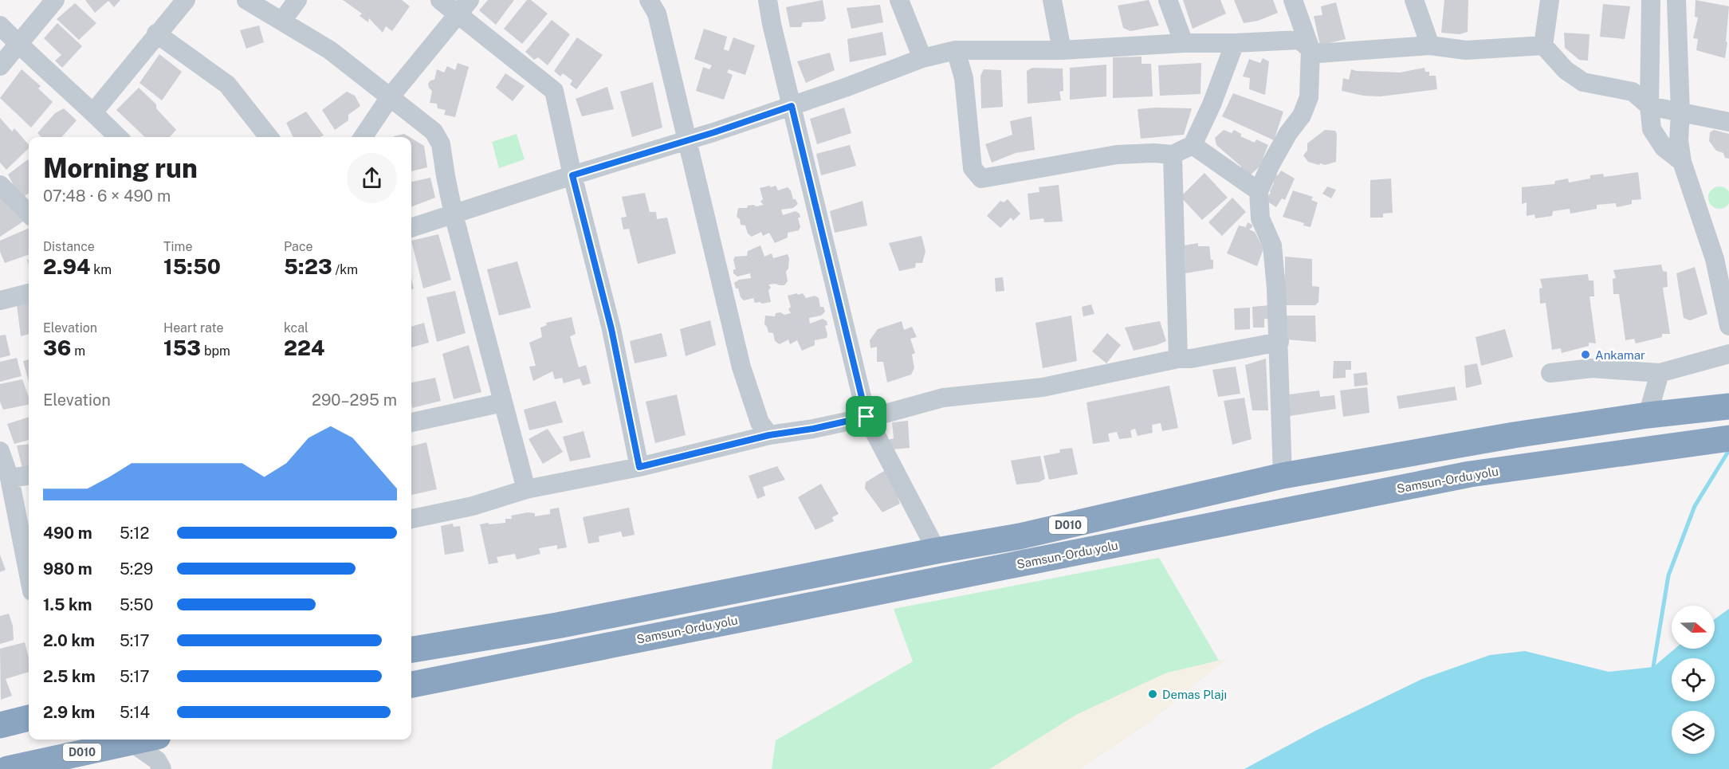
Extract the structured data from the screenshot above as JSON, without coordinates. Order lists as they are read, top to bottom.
{
  "streets": {
    "highway": ["Samsun-Ordu yolu", "D010"]
  },
  "places": ["Ankamar", "Demas Plajı"],
  "north": "right",
  "page": {
    "heading": ["Morning run", "07:48 · 6 × 490 m"],
    "stats": [
      ["Distance", "2.94 km"],
      ["Time", "15:50"],
      ["Pace", "5:23 /km"],
      ["Elevation", "36 m"],
      ["Heart rate", "153 bpm"],
      ["kcal", "224"]
    ],
    "chart": ["Elevation", "290–295 m"],
    "list": [
      {
        "name": "490 m",
        "note": "5:12"
      },
      {
        "name": "980 m",
        "note": "5:29"
      },
      {
        "name": "1.5 km",
        "note": "5:50"
      },
      {
        "name": "2.0 km",
        "note": "5:17"
      },
      {
        "name": "2.5 km",
        "note": "5:17"
      },
      {
        "name": "2.9 km",
        "note": "5:14"
      }
    ]
  }
}
